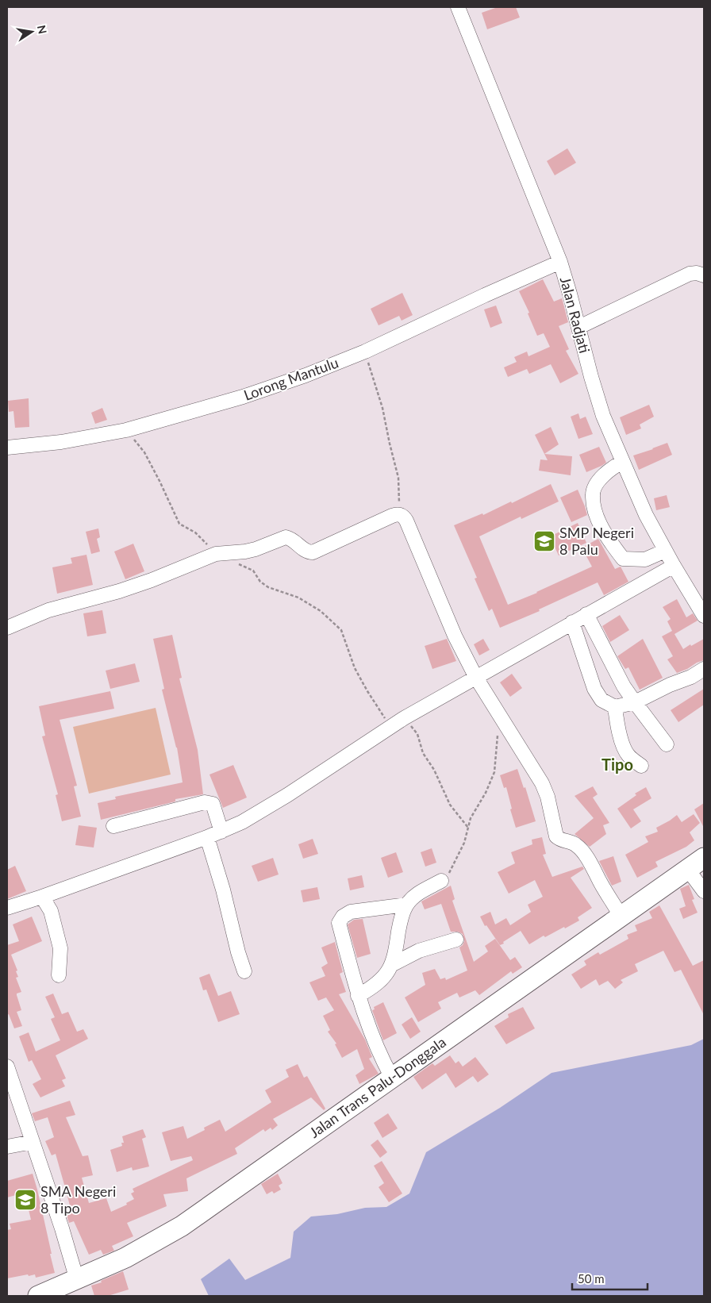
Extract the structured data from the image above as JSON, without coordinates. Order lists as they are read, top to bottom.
{
  "streets": {
    "highway": ["Jalan Trans Palu-Donggala"],
    "street": ["Jalan Radjati", "Lorong Mantulu"]
  },
  "crossings": [
    ["Jalan Radjati", "Lorong Mantulu"]
  ],
  "districts": ["Tipo"],
  "places": {
    "school or university": ["SMP Negeri 8 Palu", "SMA Negeri 8 Tipo"]
  },
  "scale_bar": "50 m",
  "north": "right"
}
